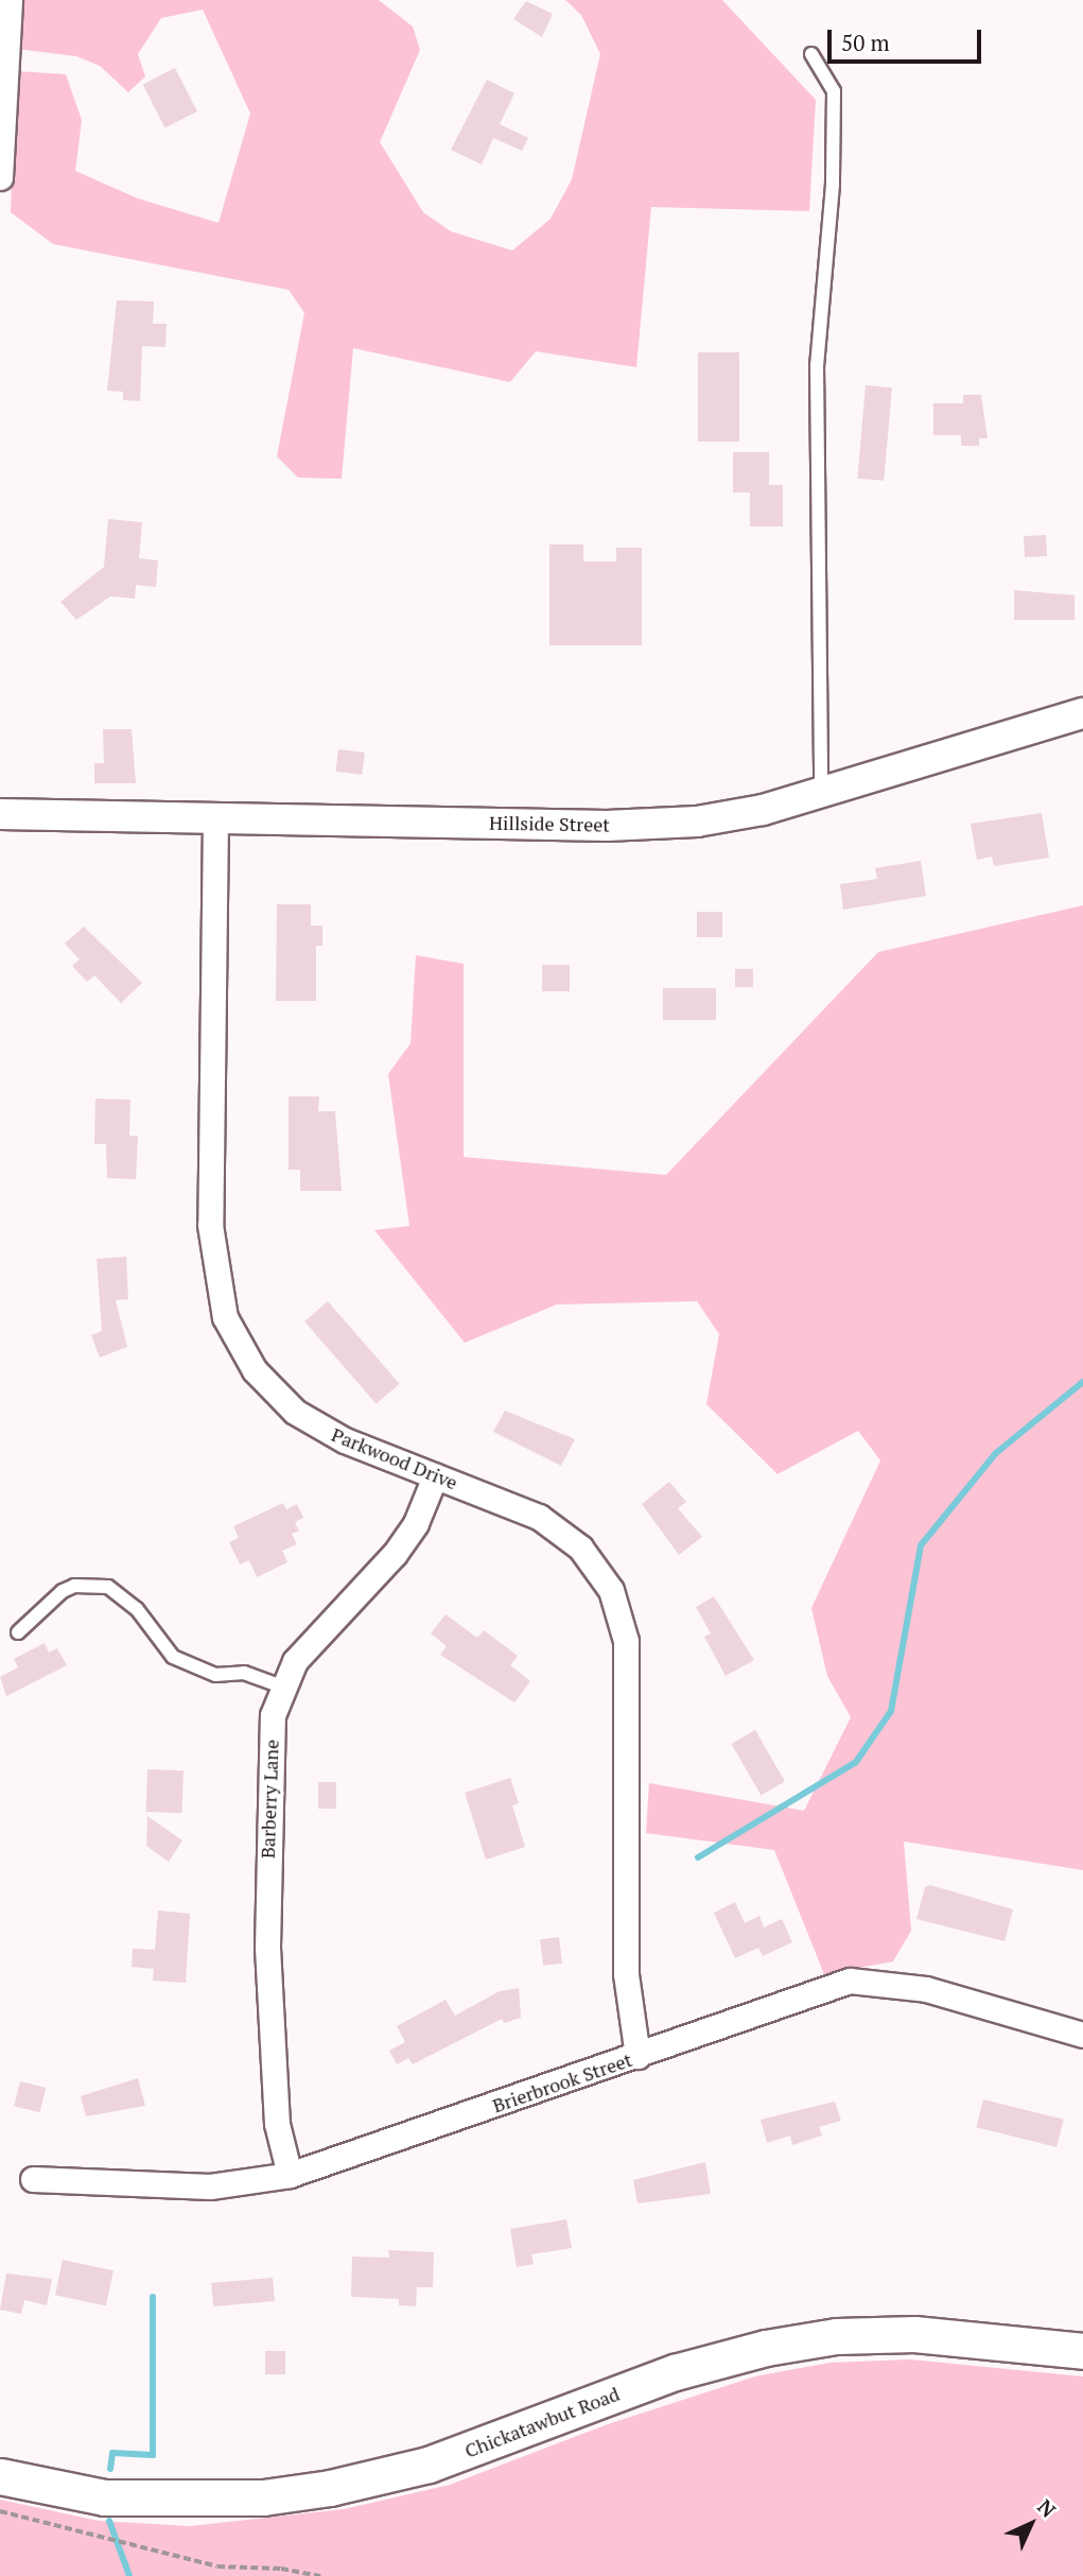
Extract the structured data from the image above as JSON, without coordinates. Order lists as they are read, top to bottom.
{
  "streets": {
    "main road": ["Chickatawbut Road"],
    "street": [
      "Hillside Street",
      "Parkwood Drive",
      "Barberry Lane",
      "Brierbrook Street"
    ]
  },
  "crossings": [
    ["Hillside Street", "Parkwood Drive"],
    ["Parkwood Drive", "Barberry Lane"],
    ["Parkwood Drive", "Brierbrook Street"],
    ["Barberry Lane", "Brierbrook Street"]
  ],
  "scale_bar": "50 m",
  "north": "top right"
}
